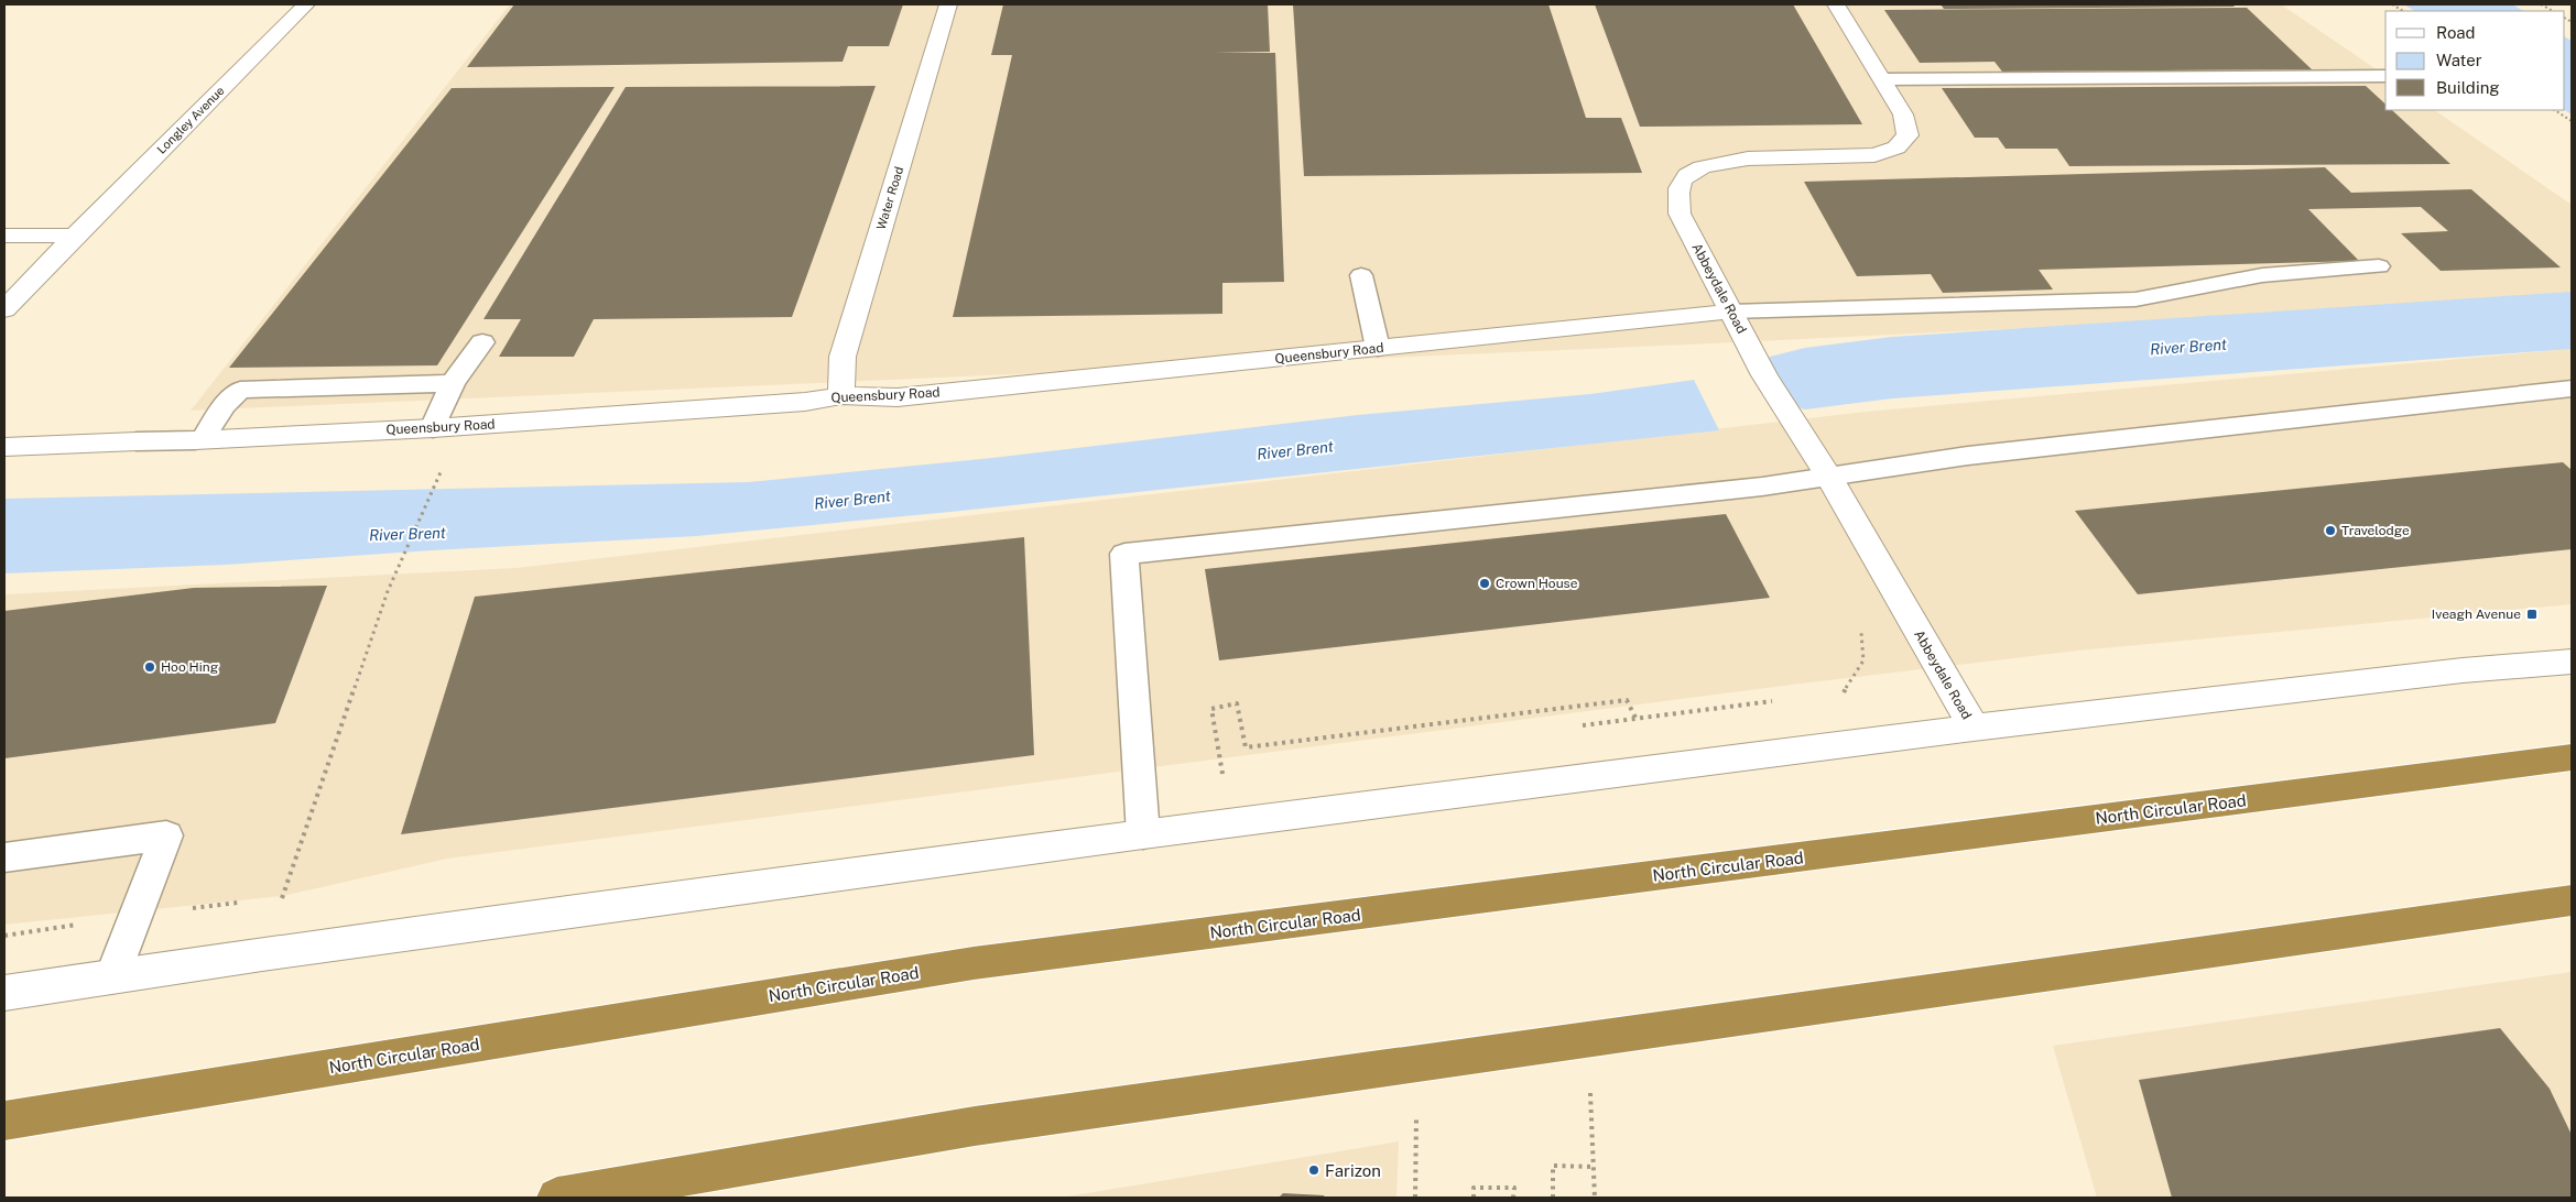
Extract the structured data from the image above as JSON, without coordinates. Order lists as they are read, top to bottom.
{
  "streets": {
    "highway": ["North Circular Road"],
    "street": [
      "Longley Avenue",
      "Water Road",
      "Abbeydale Road",
      "Queensbury Road"
    ]
  },
  "crossings": [
    ["Water Road", "Queensbury Road"],
    ["Abbeydale Road", "Queensbury Road"]
  ],
  "water": ["River Brent"],
  "places": {
    "other": [
      "Travelodge",
      "Crown House",
      "Hoo Hing",
      "Farizon"
    ],
    "transit": ["Iveagh Avenue"]
  },
  "legend": ["Road", "Water", "Building"]
}
